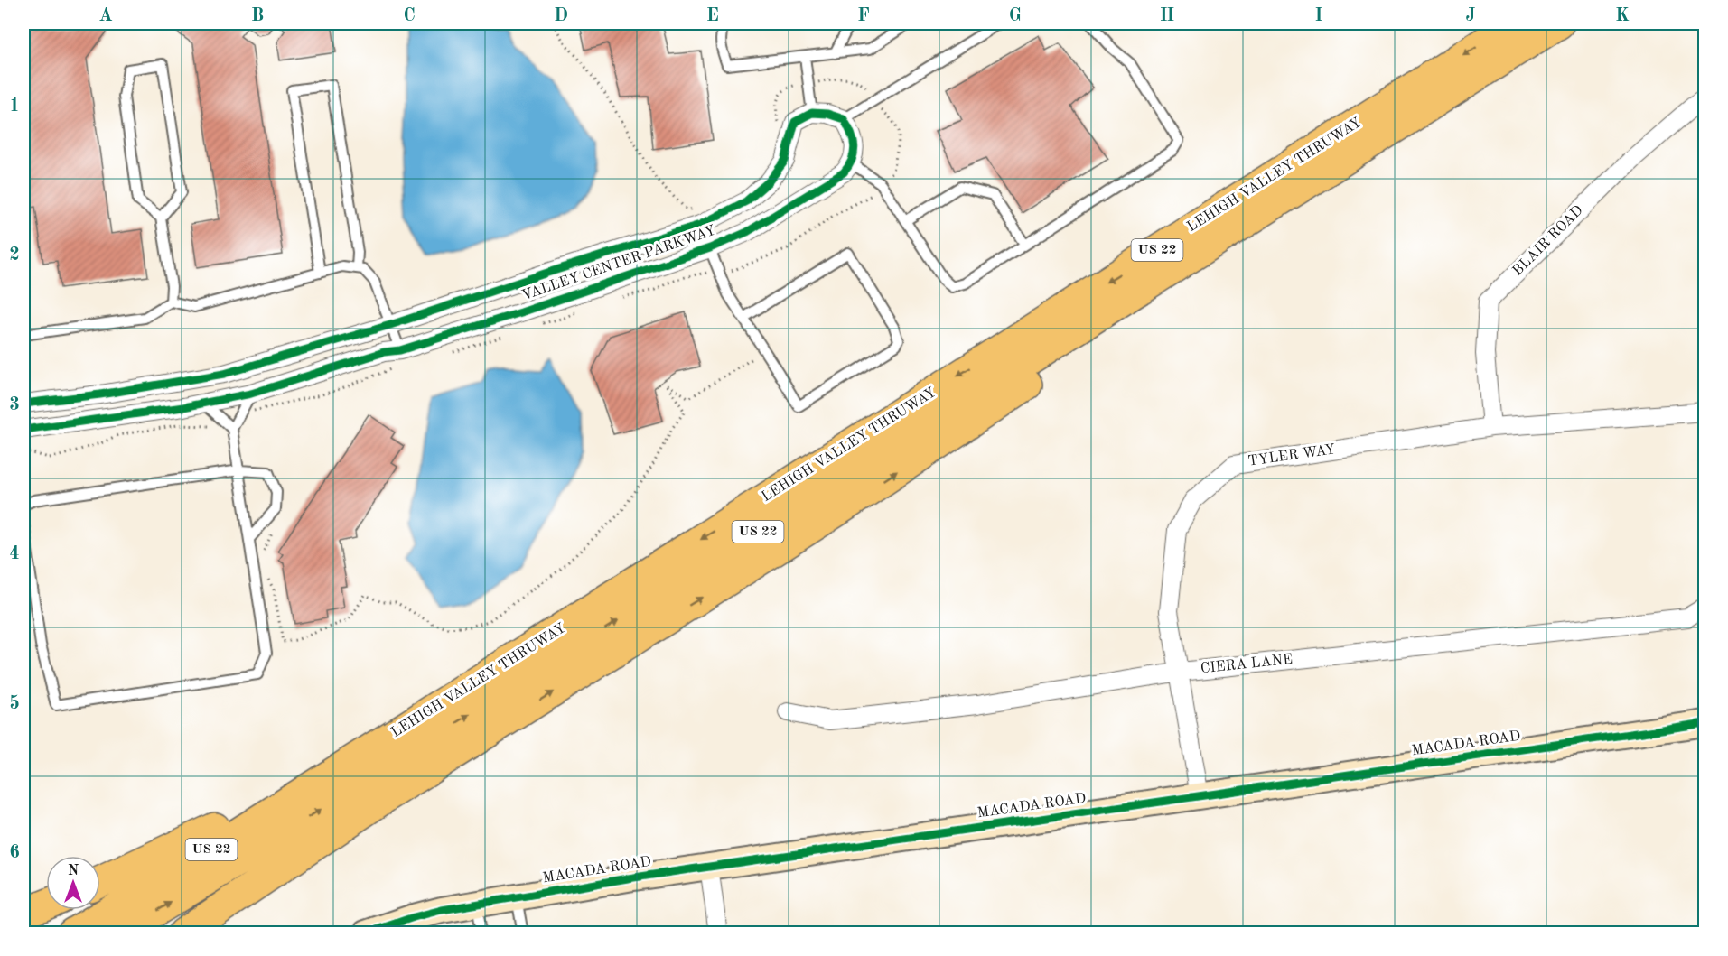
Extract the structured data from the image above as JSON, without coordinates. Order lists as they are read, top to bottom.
{
  "streets": {
    "highway": ["LEHIGH VALLEY THRUWAY", "US 22"],
    "street": [
      "BLAIR ROAD",
      "VALLEY CENTER PARKWAY",
      "TYLER WAY",
      "CIERA LANE",
      "MACADA ROAD"
    ]
  },
  "crossings": [
    ["BLAIR ROAD", "TYLER WAY"],
    ["TYLER WAY", "CIERA LANE"],
    ["TYLER WAY", "MACADA ROAD"]
  ],
  "north": "top",
  "grid": {
    "columns": [
      "A",
      "B",
      "C",
      "D",
      "E",
      "F",
      "G",
      "H",
      "I",
      "J",
      "K"
    ],
    "rows": [
      "1",
      "2",
      "3",
      "4",
      "5",
      "6"
    ]
  }
}
